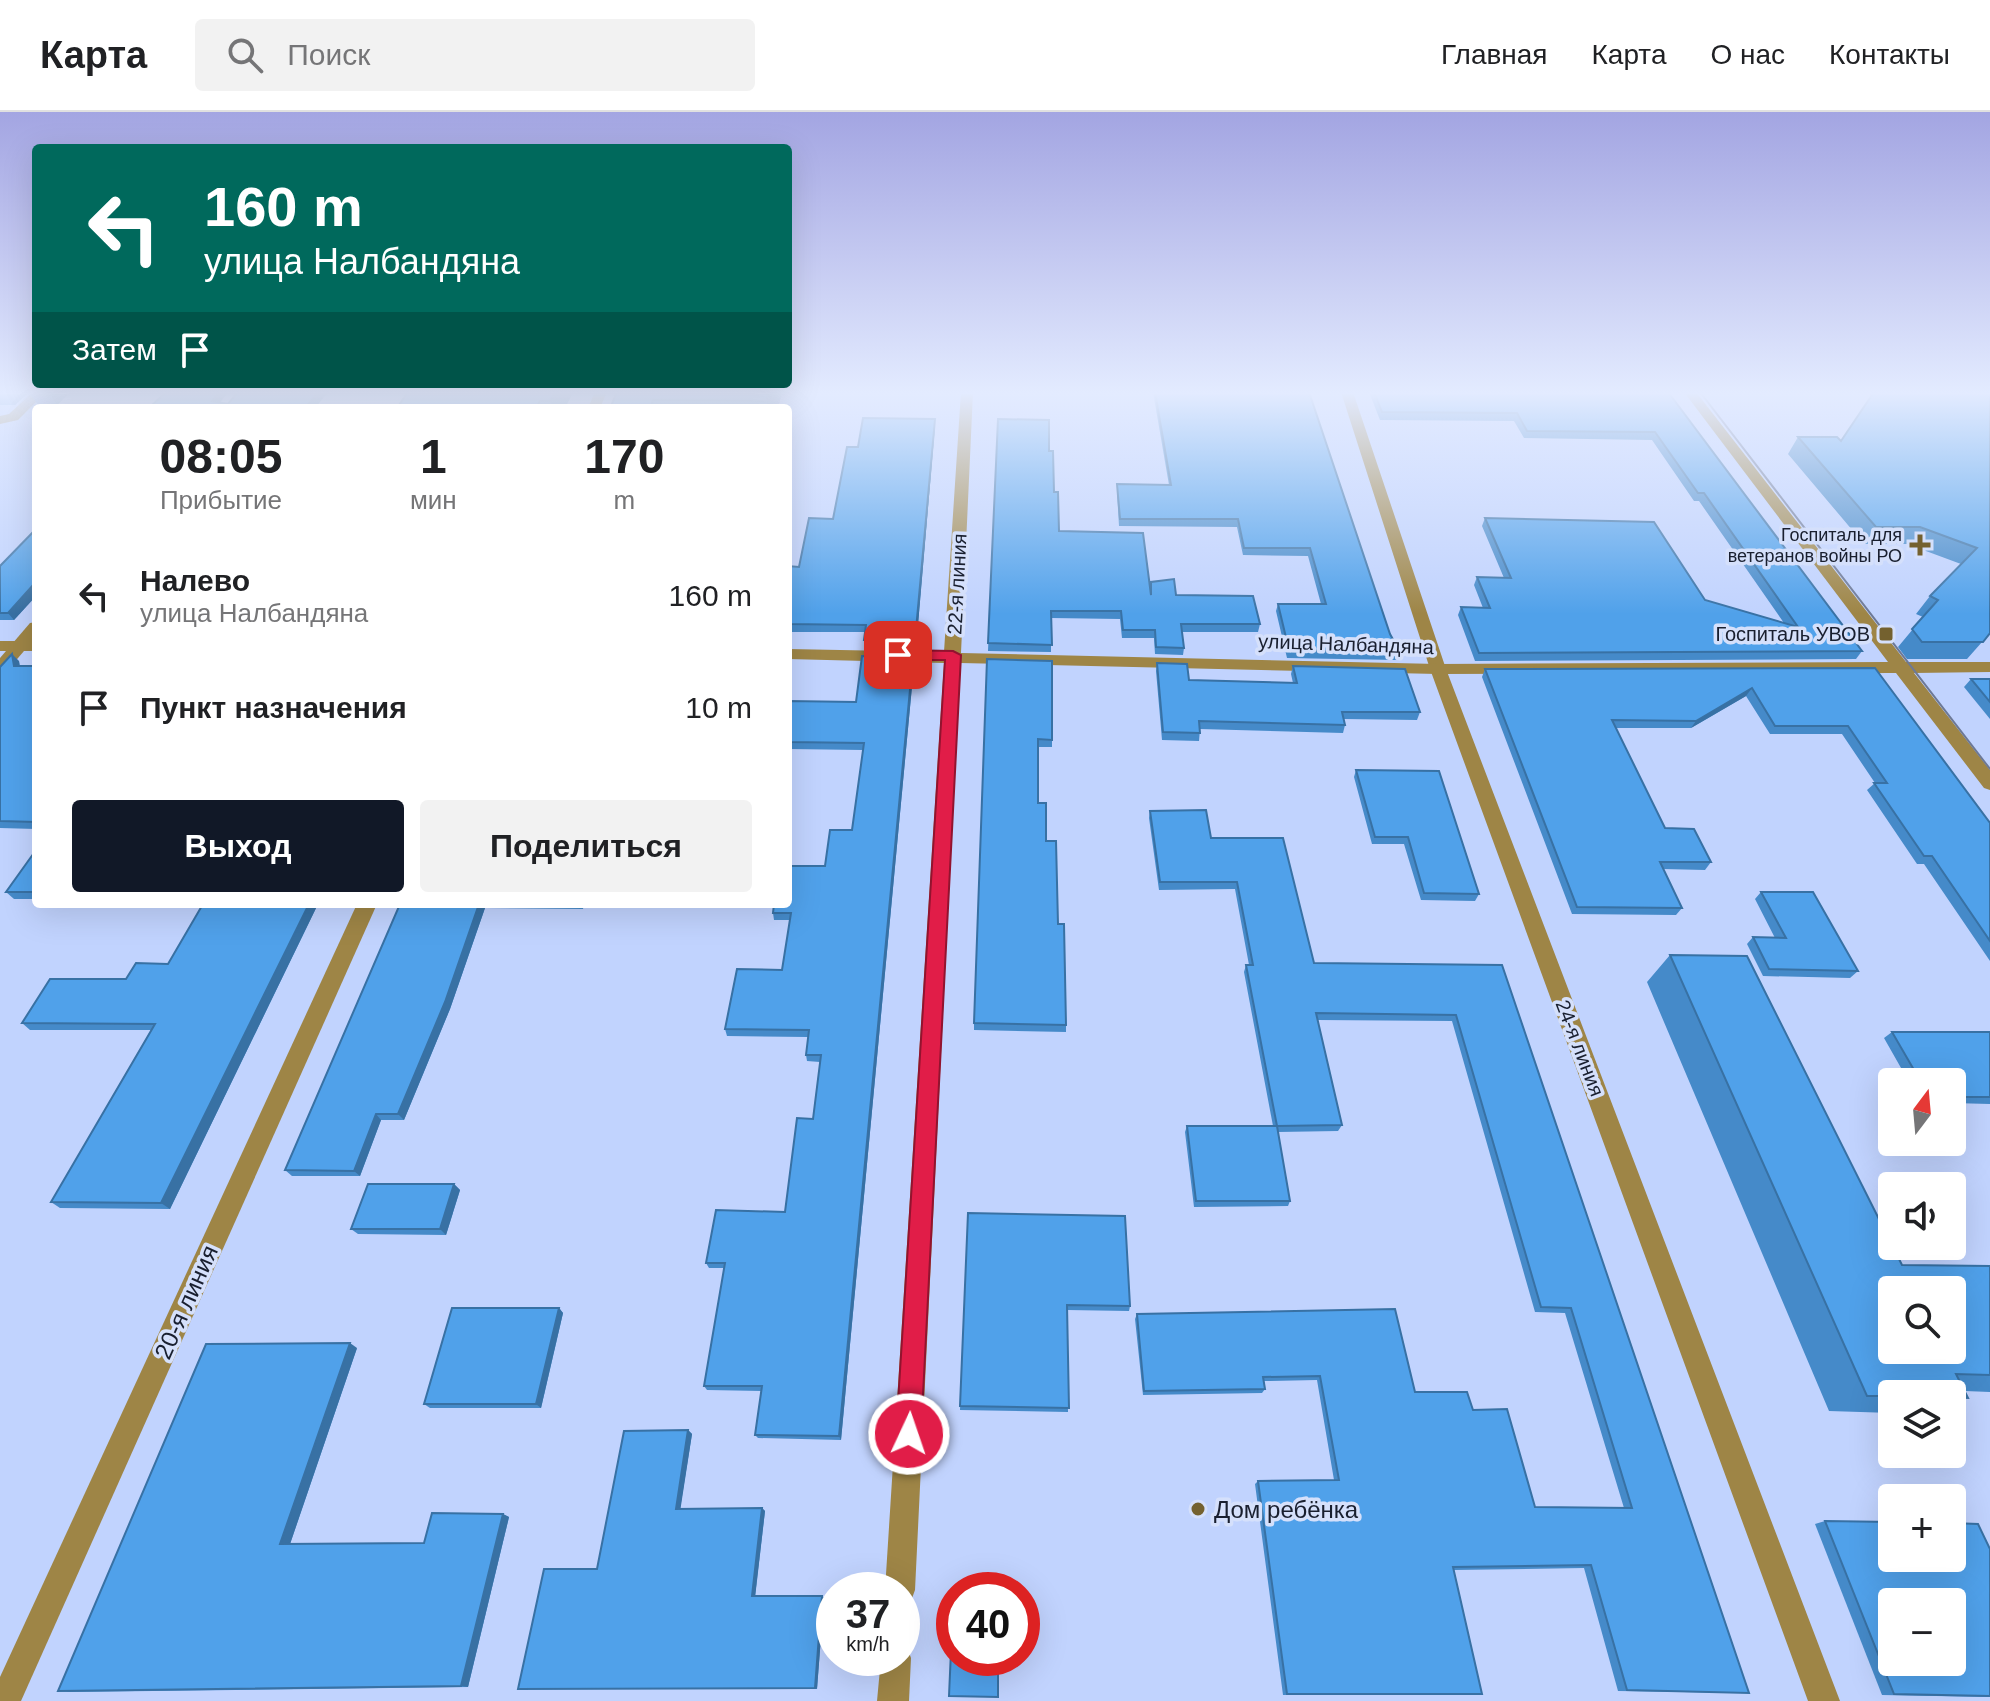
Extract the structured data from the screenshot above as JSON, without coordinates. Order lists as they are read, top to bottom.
{
  "streets": {
    "street": [
      "22-я линия",
      "улица Налбандяна",
      "24-я линия",
      "20-я линия"
    ]
  },
  "crossings": [
    ["22-я линия", "улица Налбандяна"],
    ["улица Налбандяна", "24-я линия"]
  ],
  "places": {
    "health": ["Госпиталь для ветеранов войны РО"],
    "transit": ["Госпиталь УВОВ"],
    "other": ["Дом ребёнка"]
  },
  "north": "top",
  "page": {
    "header": "Карта",
    "search": "Поиск",
    "nav": [
      "Главная",
      "Карта",
      "О нас",
      "Контакты"
    ],
    "turn": ["160 m", "улица Налбандяна"],
    "then": "Затем",
    "eta": [
      "08:05",
      "Прибытие",
      "1",
      "мин",
      "170",
      "m"
    ],
    "list": [
      {
        "name": "Налево",
        "note": "улица Налбандяна",
        "value": "160 m"
      },
      {
        "name": "Пункт назначения",
        "value": "10 m"
      }
    ],
    "buttons": ["Выход", "Поделиться"],
    "map_buttons": ["+", "−"],
    "speed": "37 km/h",
    "limit": "40"
  }
}
